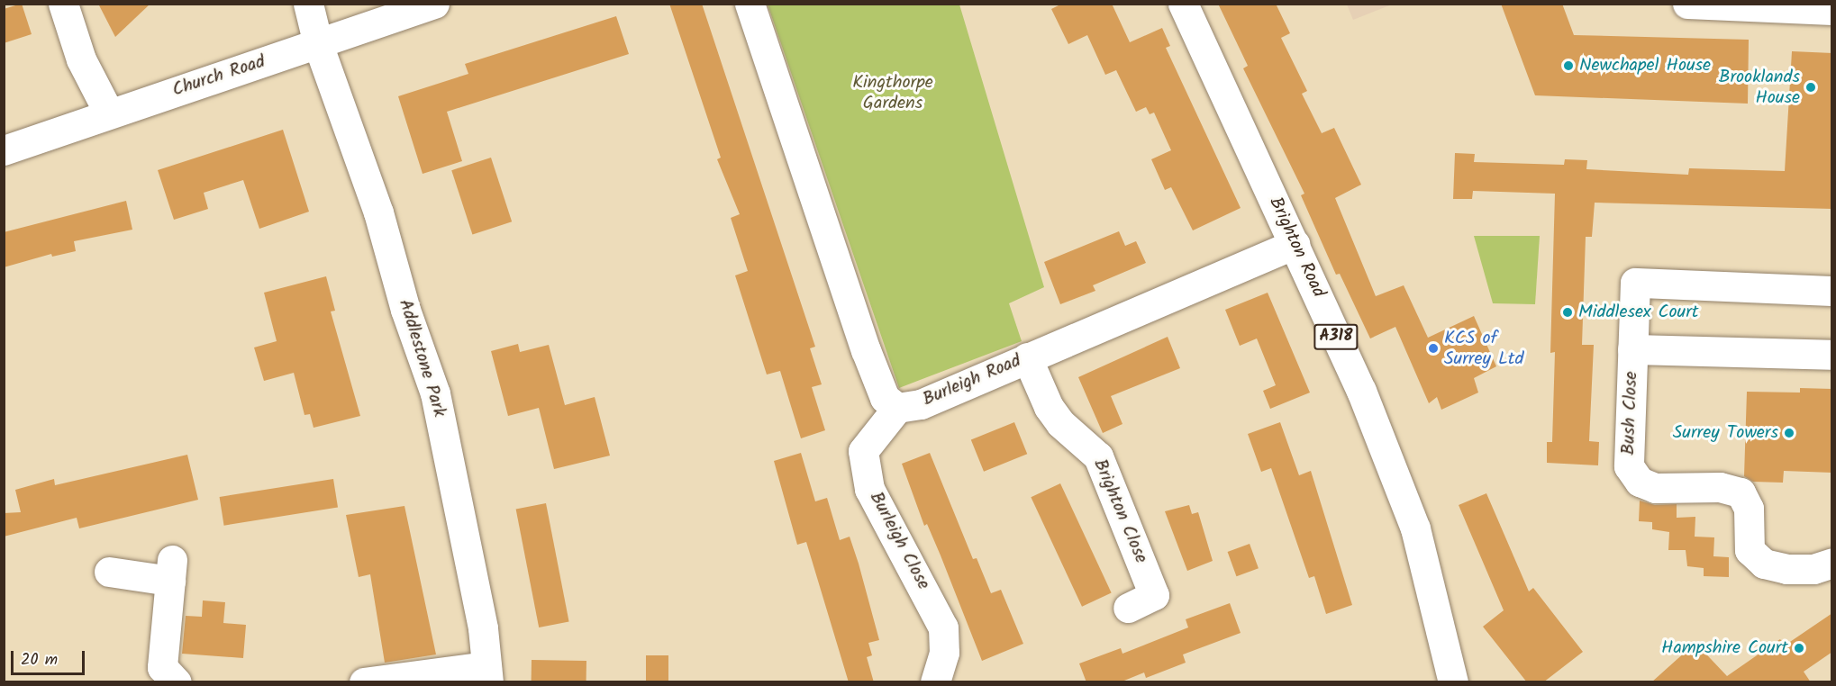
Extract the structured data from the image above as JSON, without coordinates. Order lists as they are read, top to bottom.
{
  "streets": {
    "street": [
      "Church Road",
      "Brighton Road",
      "A318",
      "Addlestone Park",
      "Burleigh Road",
      "Bush Close",
      "Brighton Close",
      "Burleigh Close"
    ]
  },
  "crossings": [
    ["Church Road", "Addlestone Park"],
    ["Brighton Road", "Burleigh Road"],
    ["Burleigh Road", "Brighton Close"],
    ["Burleigh Road", "Burleigh Close"]
  ],
  "parks": ["Kingthorpe Gardens"],
  "places": [
    "Newchapel House",
    "Brooklands House",
    "Middlesex Court",
    "KCS of Surrey Ltd",
    "Surrey Towers",
    "Hampshire Court"
  ],
  "scale_bar": "20 m"
}
